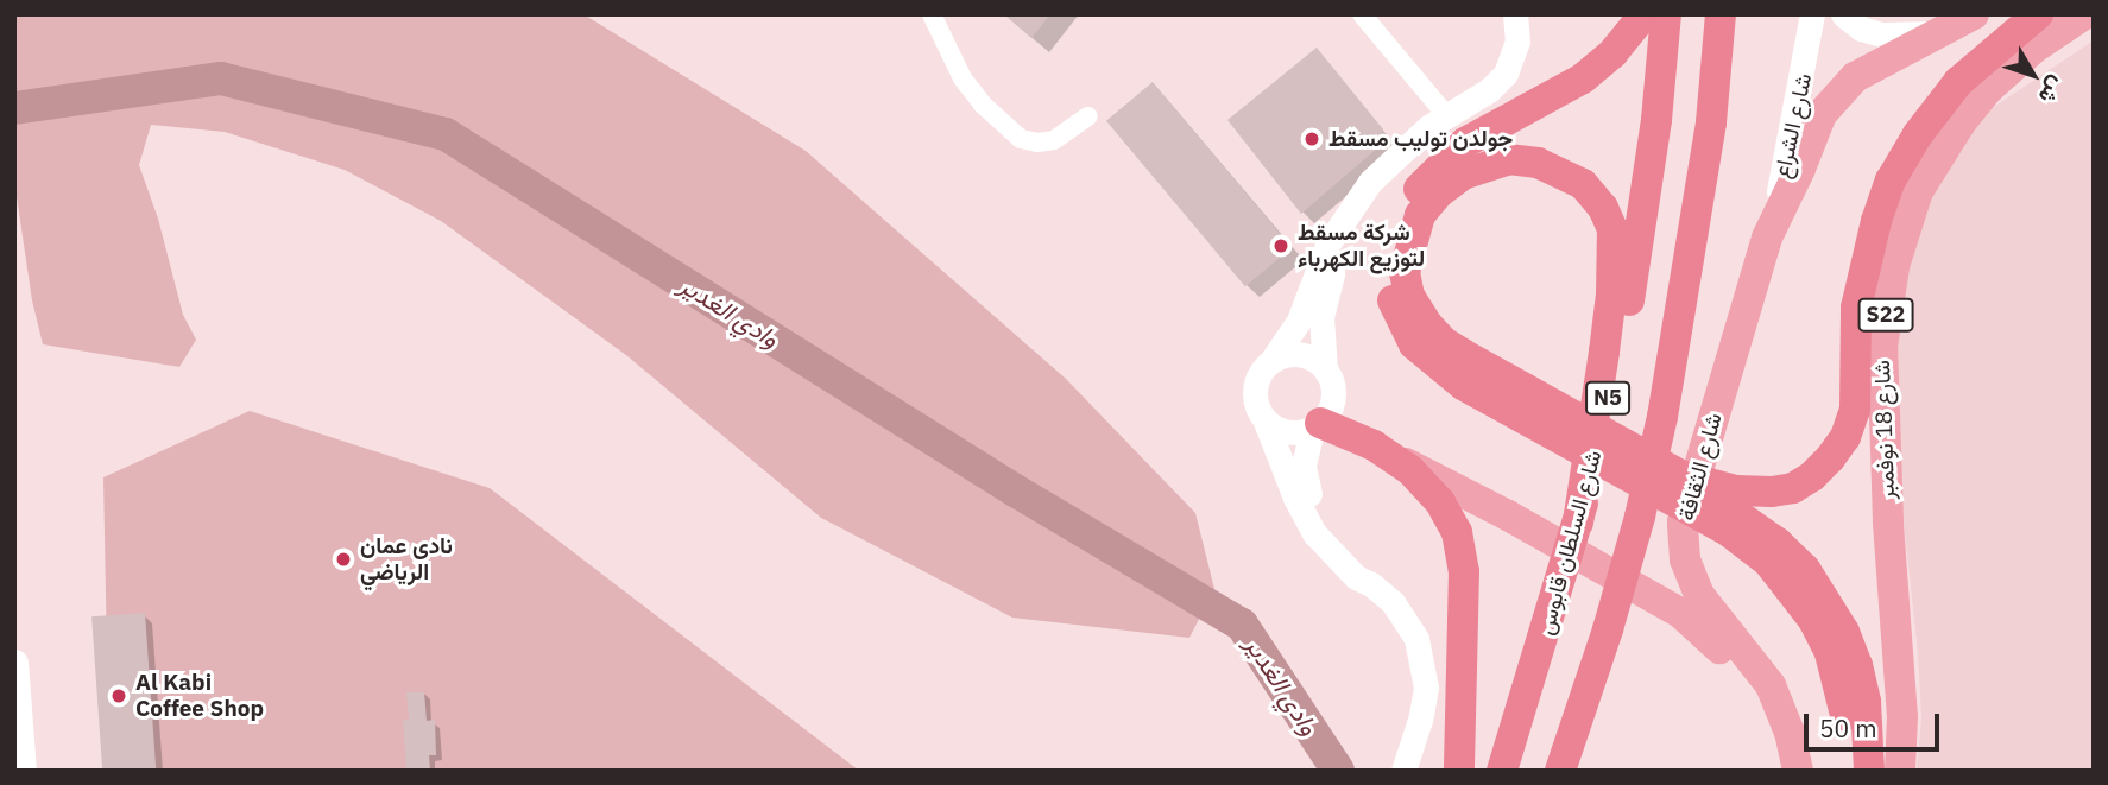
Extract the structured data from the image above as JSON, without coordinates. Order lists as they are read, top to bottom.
{
  "streets": {
    "highway": ["N5", "شارع السلطان قابوس"],
    "main road": ["S22", "شارع 18 نوفمبر", "شارع الثقافة"],
    "street": ["شارع الشراع"]
  },
  "crossings": [
    ["شارع الشراع", "شارع الثقافة"]
  ],
  "water": ["وادي الغدير"],
  "places": [
    "جولدن توليب مسقط",
    "شركة مسقط لتوزيع الكهرباء",
    "نادي عمان الرياضي",
    "Al Kabi Coffee Shop"
  ],
  "scale_bar": "50 m",
  "north": "bottom right"
}
